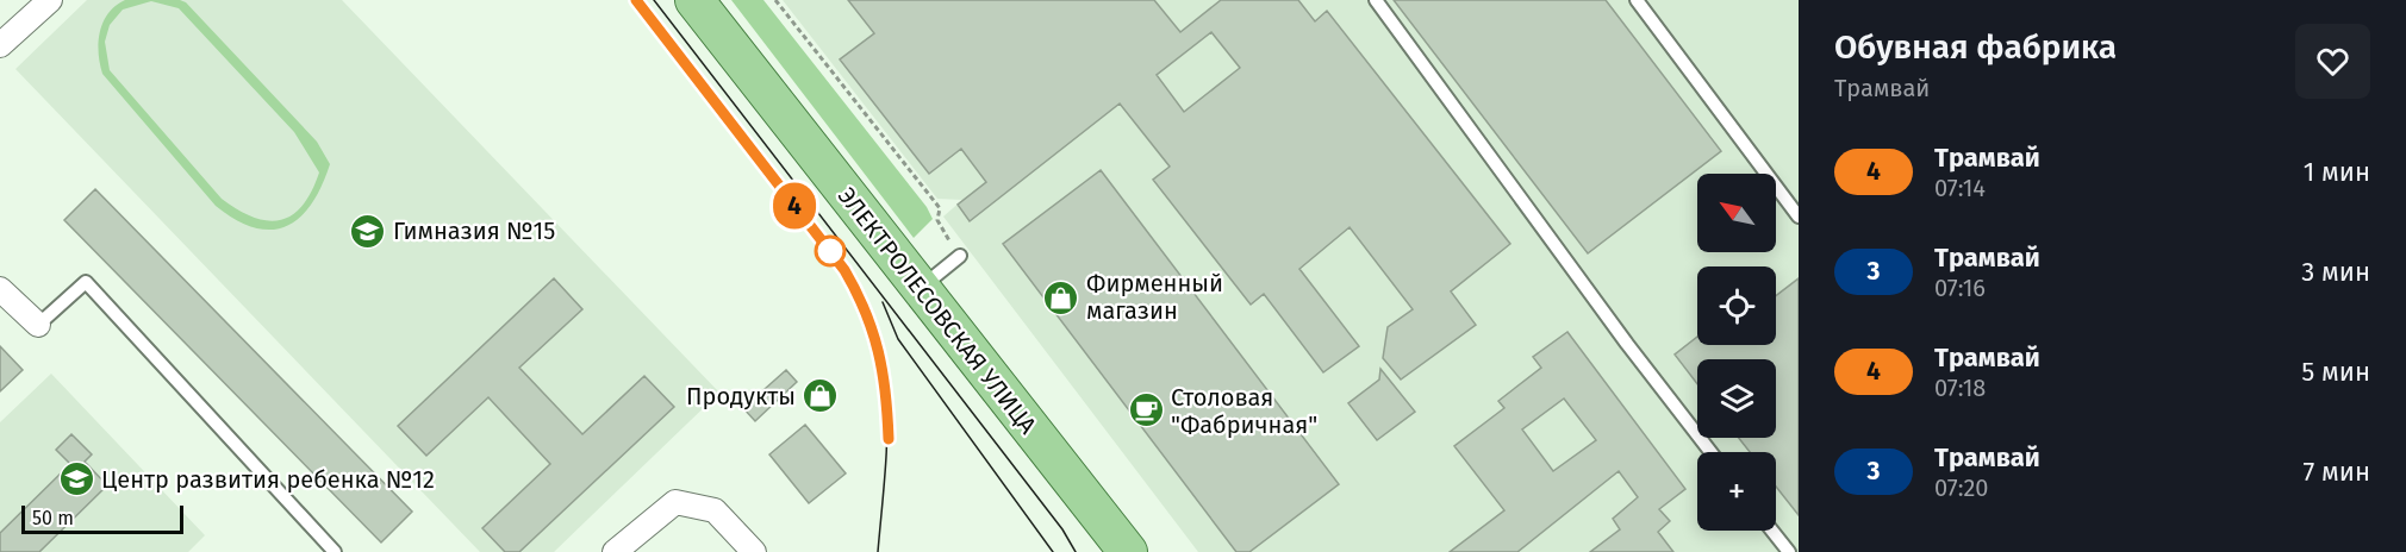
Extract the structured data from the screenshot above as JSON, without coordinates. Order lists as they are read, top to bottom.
{
  "streets": {
    "main road": ["ЭЛЕКТРОЛЕСОВСКАЯ УЛИЦА"]
  },
  "places": {
    "school or university": ["Гимназия №15", "Центр развития ребенка №12"],
    "shop": ["Фирменный магазин", "Продукты"],
    "cafe": ["Столовая \"Фабричная\""]
  },
  "lines": ["tram line 4"],
  "scale_bar": "50 m",
  "north": "top left",
  "page": {
    "on_map": "4",
    "heading": ["Обувная фабрика", "Трамвай"],
    "list": [
      {
        "mark": "4",
        "name": "Трамвай",
        "note": "07:14",
        "value": "1 мин"
      },
      {
        "mark": "3",
        "name": "Трамвай",
        "note": "07:16",
        "value": "3 мин"
      },
      {
        "mark": "4",
        "name": "Трамвай",
        "note": "07:18",
        "value": "5 мин"
      },
      {
        "mark": "3",
        "name": "Трамвай",
        "note": "07:20",
        "value": "7 мин"
      }
    ],
    "map_buttons": "+",
    "scale": "50 m"
  }
}
